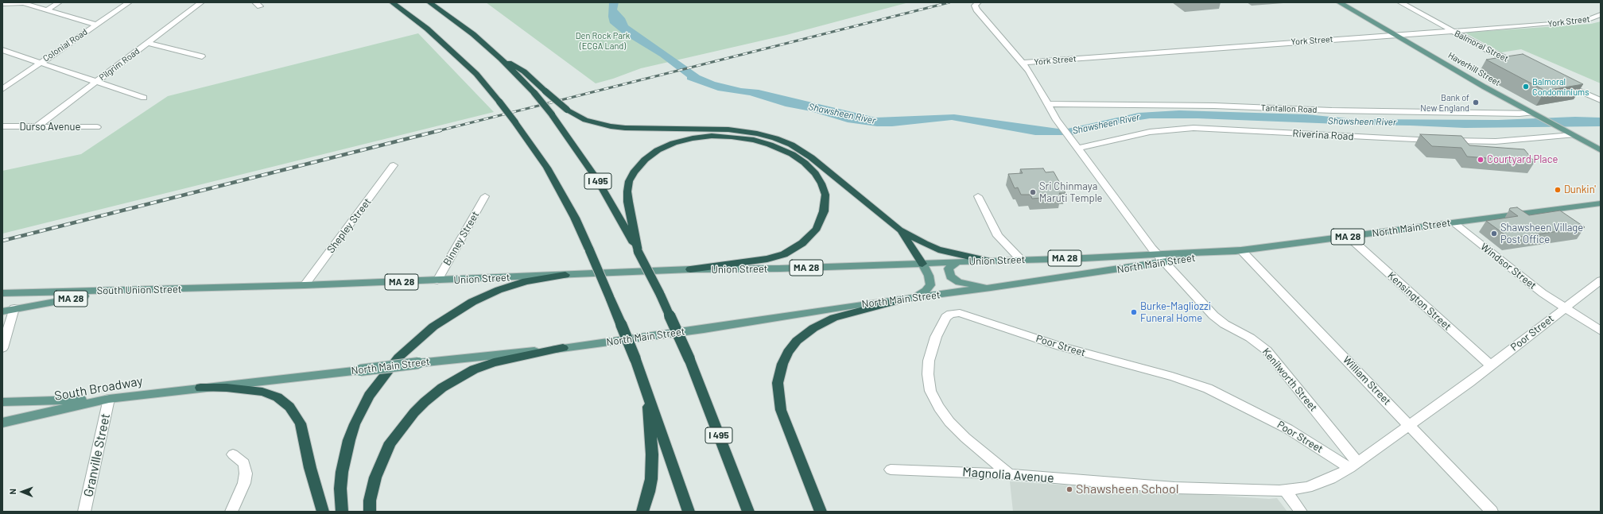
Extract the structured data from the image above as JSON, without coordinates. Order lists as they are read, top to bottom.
{
  "streets": {
    "highway": ["I 495"],
    "main road": [
      "Haverhill Street",
      "North Main Street",
      "MA 28",
      "Union Street",
      "South Union Street",
      "South Broadway"
    ],
    "street": [
      "York Street",
      "Colonial Road",
      "Balmoral Street",
      "Pilgrim Road",
      "Tantallon Road",
      "Durso Avenue",
      "Riverina Road",
      "Shepley Street",
      "Binney Street",
      "Windsor Street",
      "Kensington Street",
      "Poor Street",
      "Kenilworth Street",
      "William Street",
      "Granville Street",
      "Magnolia Avenue"
    ]
  },
  "crossings": [
    ["York Street", "Balmoral Street"],
    ["York Street", "Haverhill Street"],
    ["York Street", "Kenilworth Street"],
    ["Pilgrim Road", "Durso Avenue"],
    ["Haverhill Street", "Tantallon Road"],
    ["Haverhill Street", "Riverina Road"],
    ["Tantallon Road", "Kenilworth Street"],
    ["Riverina Road", "Kenilworth Street"],
    ["Shepley Street", "Union Street"],
    ["North Main Street", "Union Street"],
    ["North Main Street", "Windsor Street"],
    ["North Main Street", "Kensington Street"],
    ["North Main Street", "Kenilworth Street"],
    ["North Main Street", "William Street"],
    ["North Main Street", "South Broadway"],
    ["MA 28", "South Union Street"],
    ["Binney Street", "Union Street"],
    ["Union Street", "South Union Street"],
    ["Union Street", "Kenilworth Street"],
    ["Windsor Street", "Poor Street"],
    ["Kensington Street", "Poor Street"],
    ["Poor Street", "Kenilworth Street"],
    ["Poor Street", "William Street"],
    ["Poor Street", "Magnolia Avenue"],
    ["Kenilworth Street", "Magnolia Avenue"],
    ["South Broadway", "Granville Street"]
  ],
  "water": ["Shawsheen River"],
  "parks": ["Den Rock Park (ECGA Land)"],
  "places": [
    "Balmoral Condominiums",
    "Bank of New England",
    "Courtyard Place",
    "Dunkin'",
    "Sri Chinmaya Maruti Temple",
    "Shawsheen Village Post Office",
    "Burke-Magliozzi Funeral Home",
    "Shawsheen School"
  ],
  "north": "left"
}
